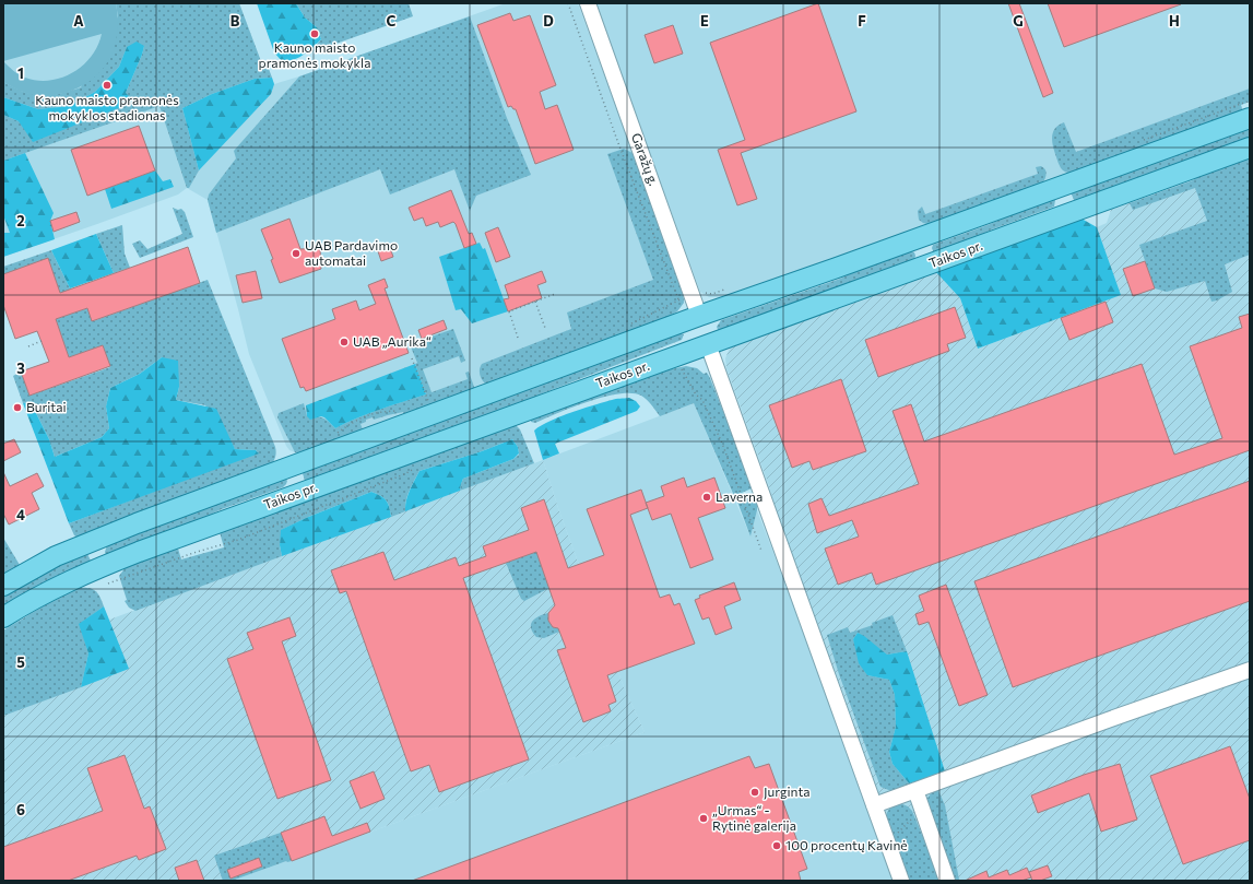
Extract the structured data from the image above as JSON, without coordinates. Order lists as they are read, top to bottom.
{
  "streets": {
    "main road": ["Taikos pr."],
    "street": ["Garažų g."]
  },
  "crossings": [
    ["Garažų g.", "Taikos pr."]
  ],
  "places": [
    "Kauno maisto pramonės mokykla",
    "Kauno maisto pramonės mokyklos stadionas",
    "UAB Pardavimo automatai",
    "UAB „Aurika“",
    "Buritai",
    "Laverna",
    "Jurginta",
    "„Urmas“ - Rytinė galerija",
    "100 procentų Kavinė"
  ],
  "grid": {
    "columns": [
      "A",
      "B",
      "C",
      "D",
      "E",
      "F",
      "G",
      "H"
    ],
    "rows": [
      "1",
      "2",
      "3",
      "4",
      "5",
      "6"
    ]
  }
}
